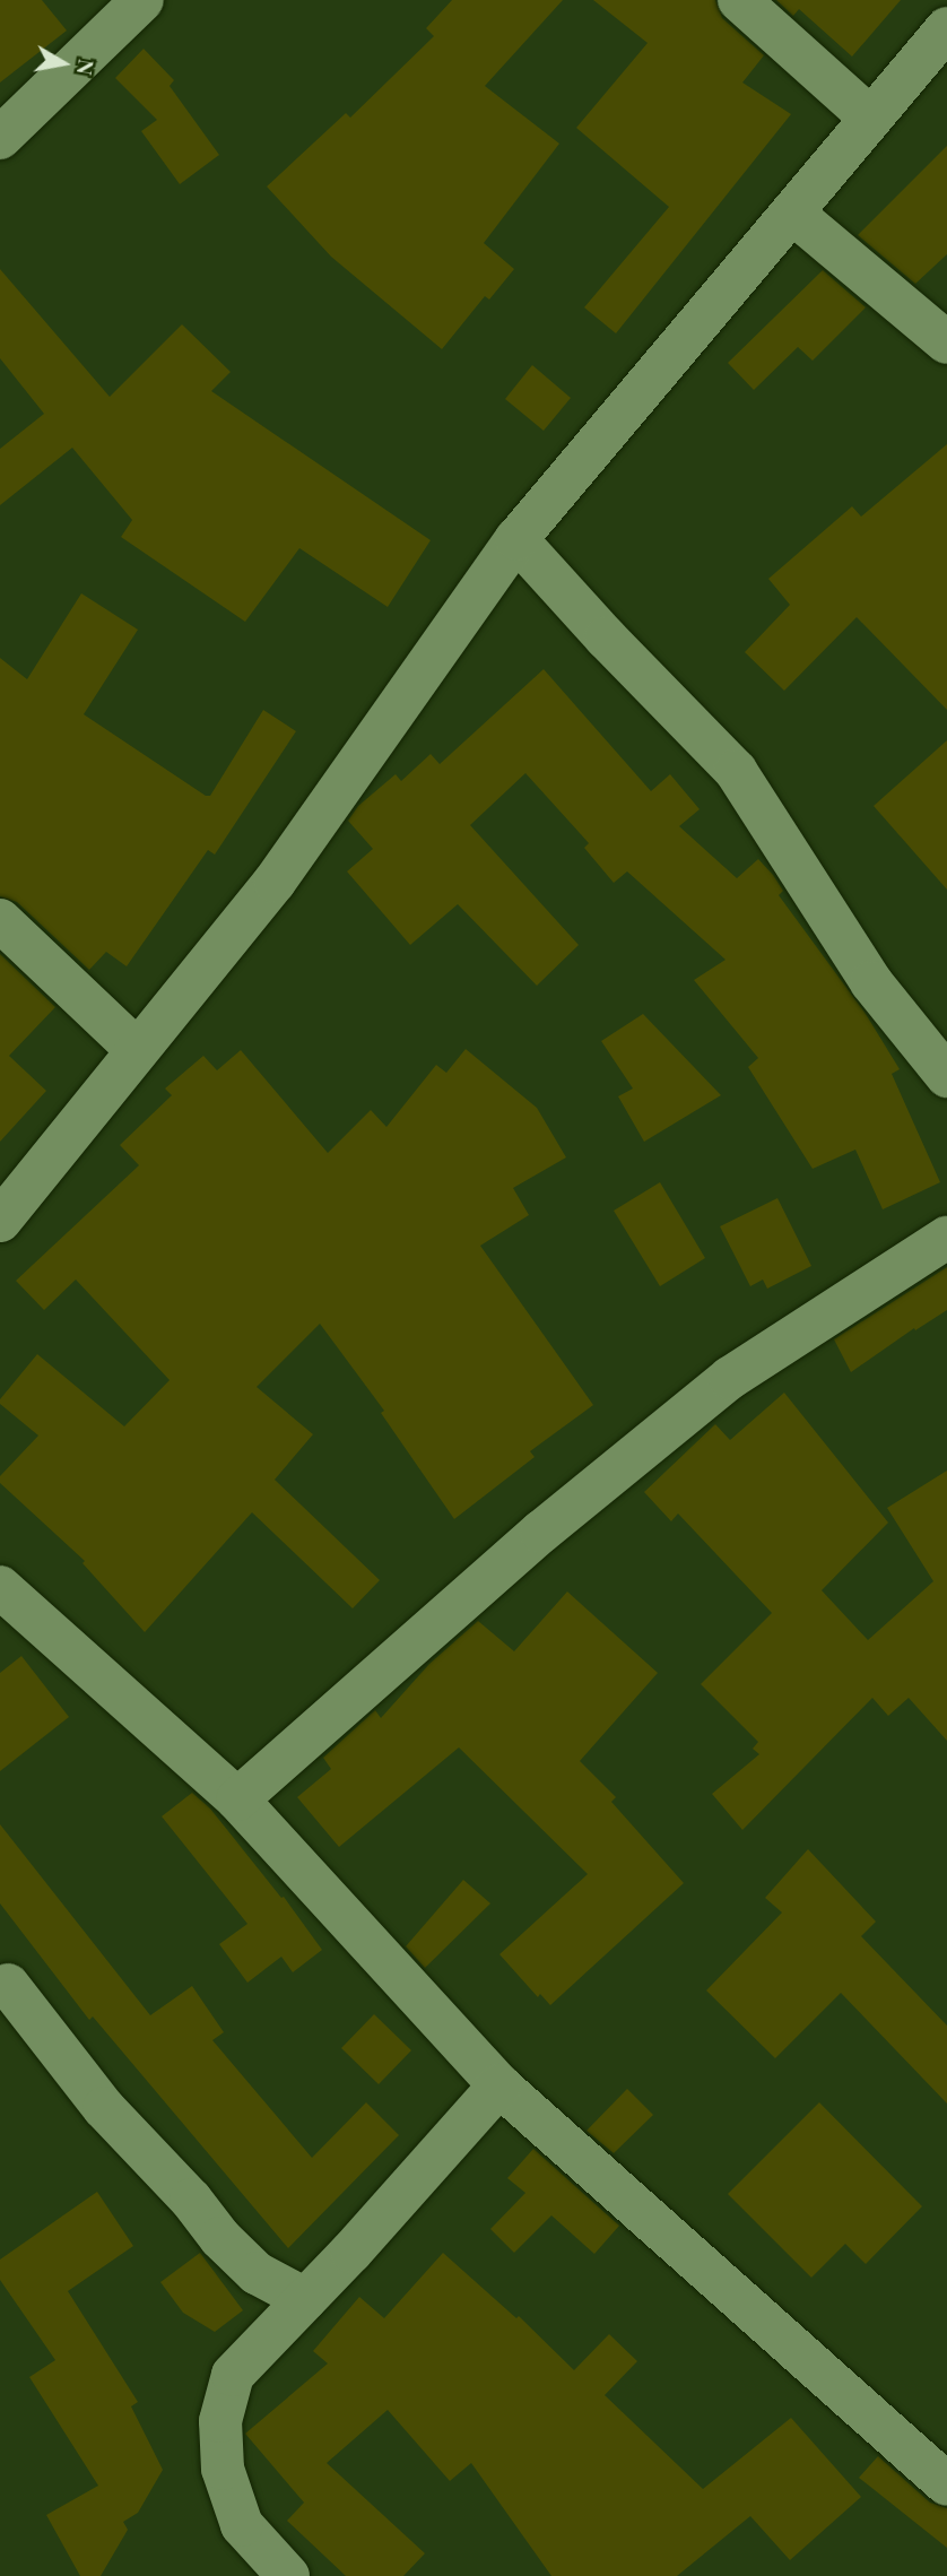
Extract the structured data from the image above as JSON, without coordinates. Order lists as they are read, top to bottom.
{
  "north": "right"
}
